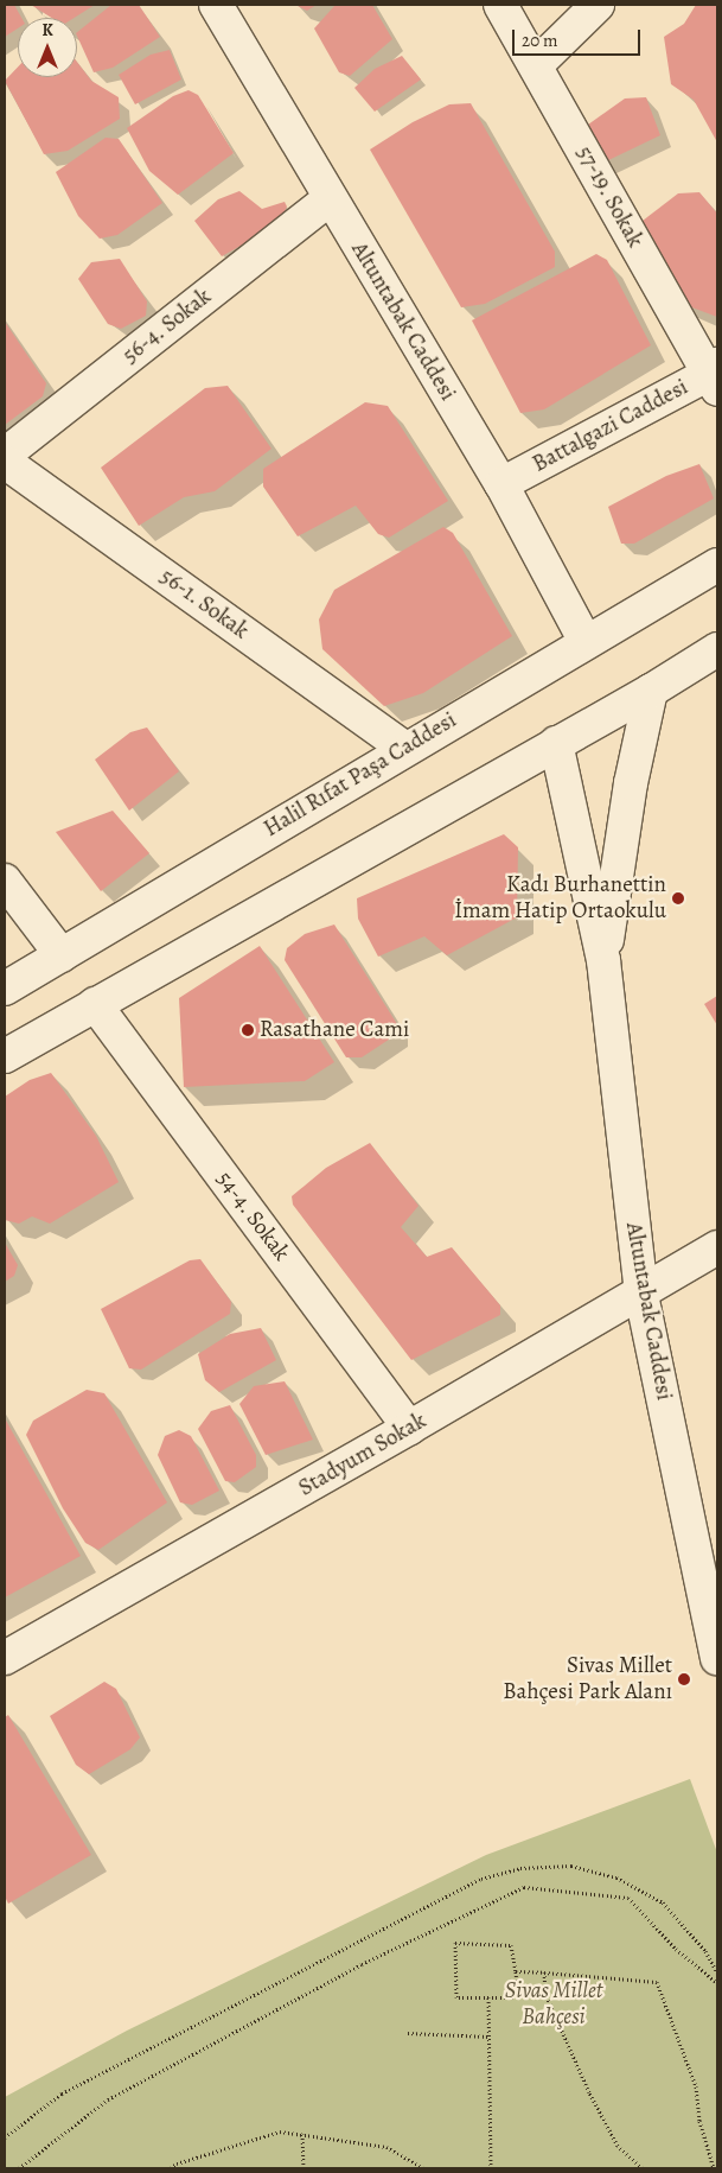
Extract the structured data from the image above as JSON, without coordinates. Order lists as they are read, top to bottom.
{
  "streets": {
    "street": [
      "57-19. Sokak",
      "Altuntabak Caddesi",
      "56-4. Sokak",
      "Battalgazi Caddesi",
      "56-1. Sokak",
      "Halil Rıfat Paşa Caddesi",
      "54-4. Sokak",
      "Stadyum Sokak"
    ]
  },
  "crossings": [
    ["57-19. Sokak", "Battalgazi Caddesi"],
    ["Altuntabak Caddesi", "56-4. Sokak"],
    ["Altuntabak Caddesi", "Battalgazi Caddesi"],
    ["Altuntabak Caddesi", "Halil Rıfat Paşa Caddesi"],
    ["Altuntabak Caddesi", "Stadyum Sokak"],
    ["56-1. Sokak", "Halil Rıfat Paşa Caddesi"],
    ["54-4. Sokak", "Stadyum Sokak"]
  ],
  "parks": ["Sivas Millet Bahçesi"],
  "places": ["Kadı Burhanettin İmam Hatip Ortaokulu", "Rasathane Cami", "Sivas Millet Bahçesi Park Alanı"],
  "scale_bar": "20 m",
  "north": "top"
}
